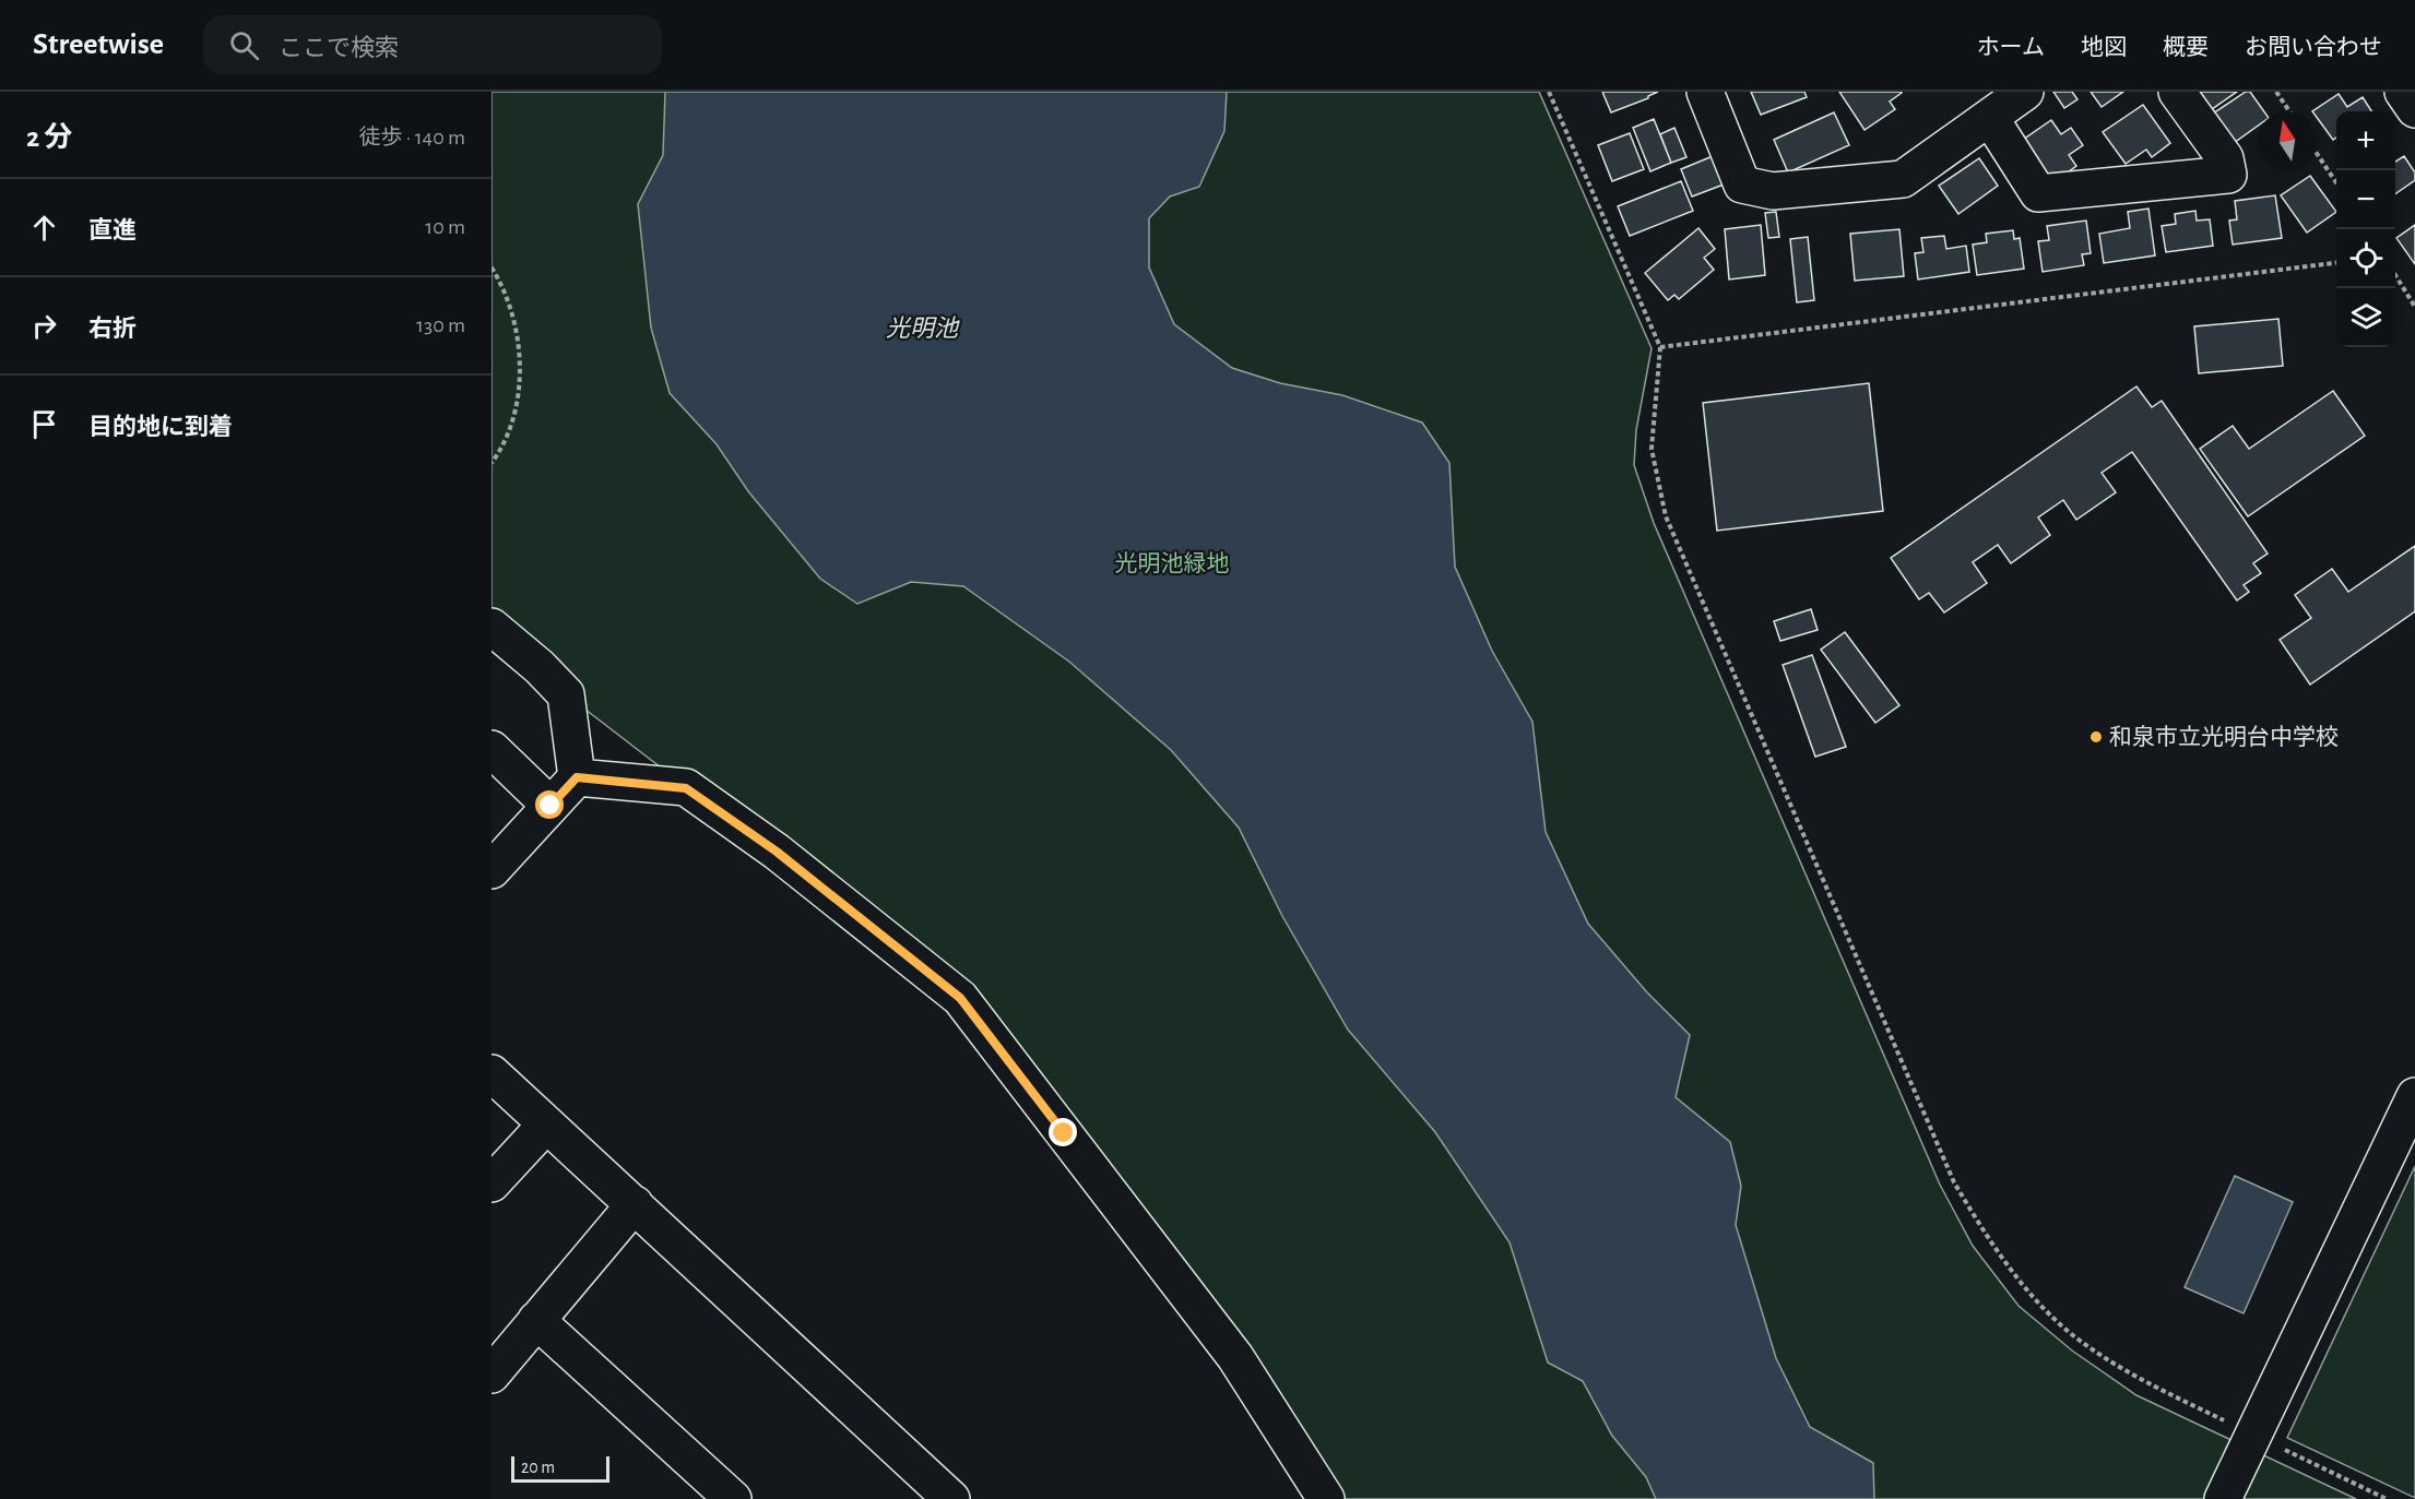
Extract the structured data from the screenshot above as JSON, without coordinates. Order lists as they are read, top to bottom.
{
  "water": ["光明池"],
  "parks": ["光明池緑地"],
  "places": ["和泉市立光明台中学校"],
  "scale_bar": "20 m",
  "north": "top",
  "page": {
    "header": "Streetwise",
    "search": "ここで検索",
    "nav": [
      "ホーム",
      "地図",
      "概要",
      "お問い合わせ"
    ],
    "heading": ["2 分", "徒歩 · 140 m"],
    "map_buttons": ["+", "−"],
    "list": [
      ["直進", "10 m"],
      ["右折", "130 m"],
      "目的地に到着"
    ],
    "scale": "20 m"
  }
}
